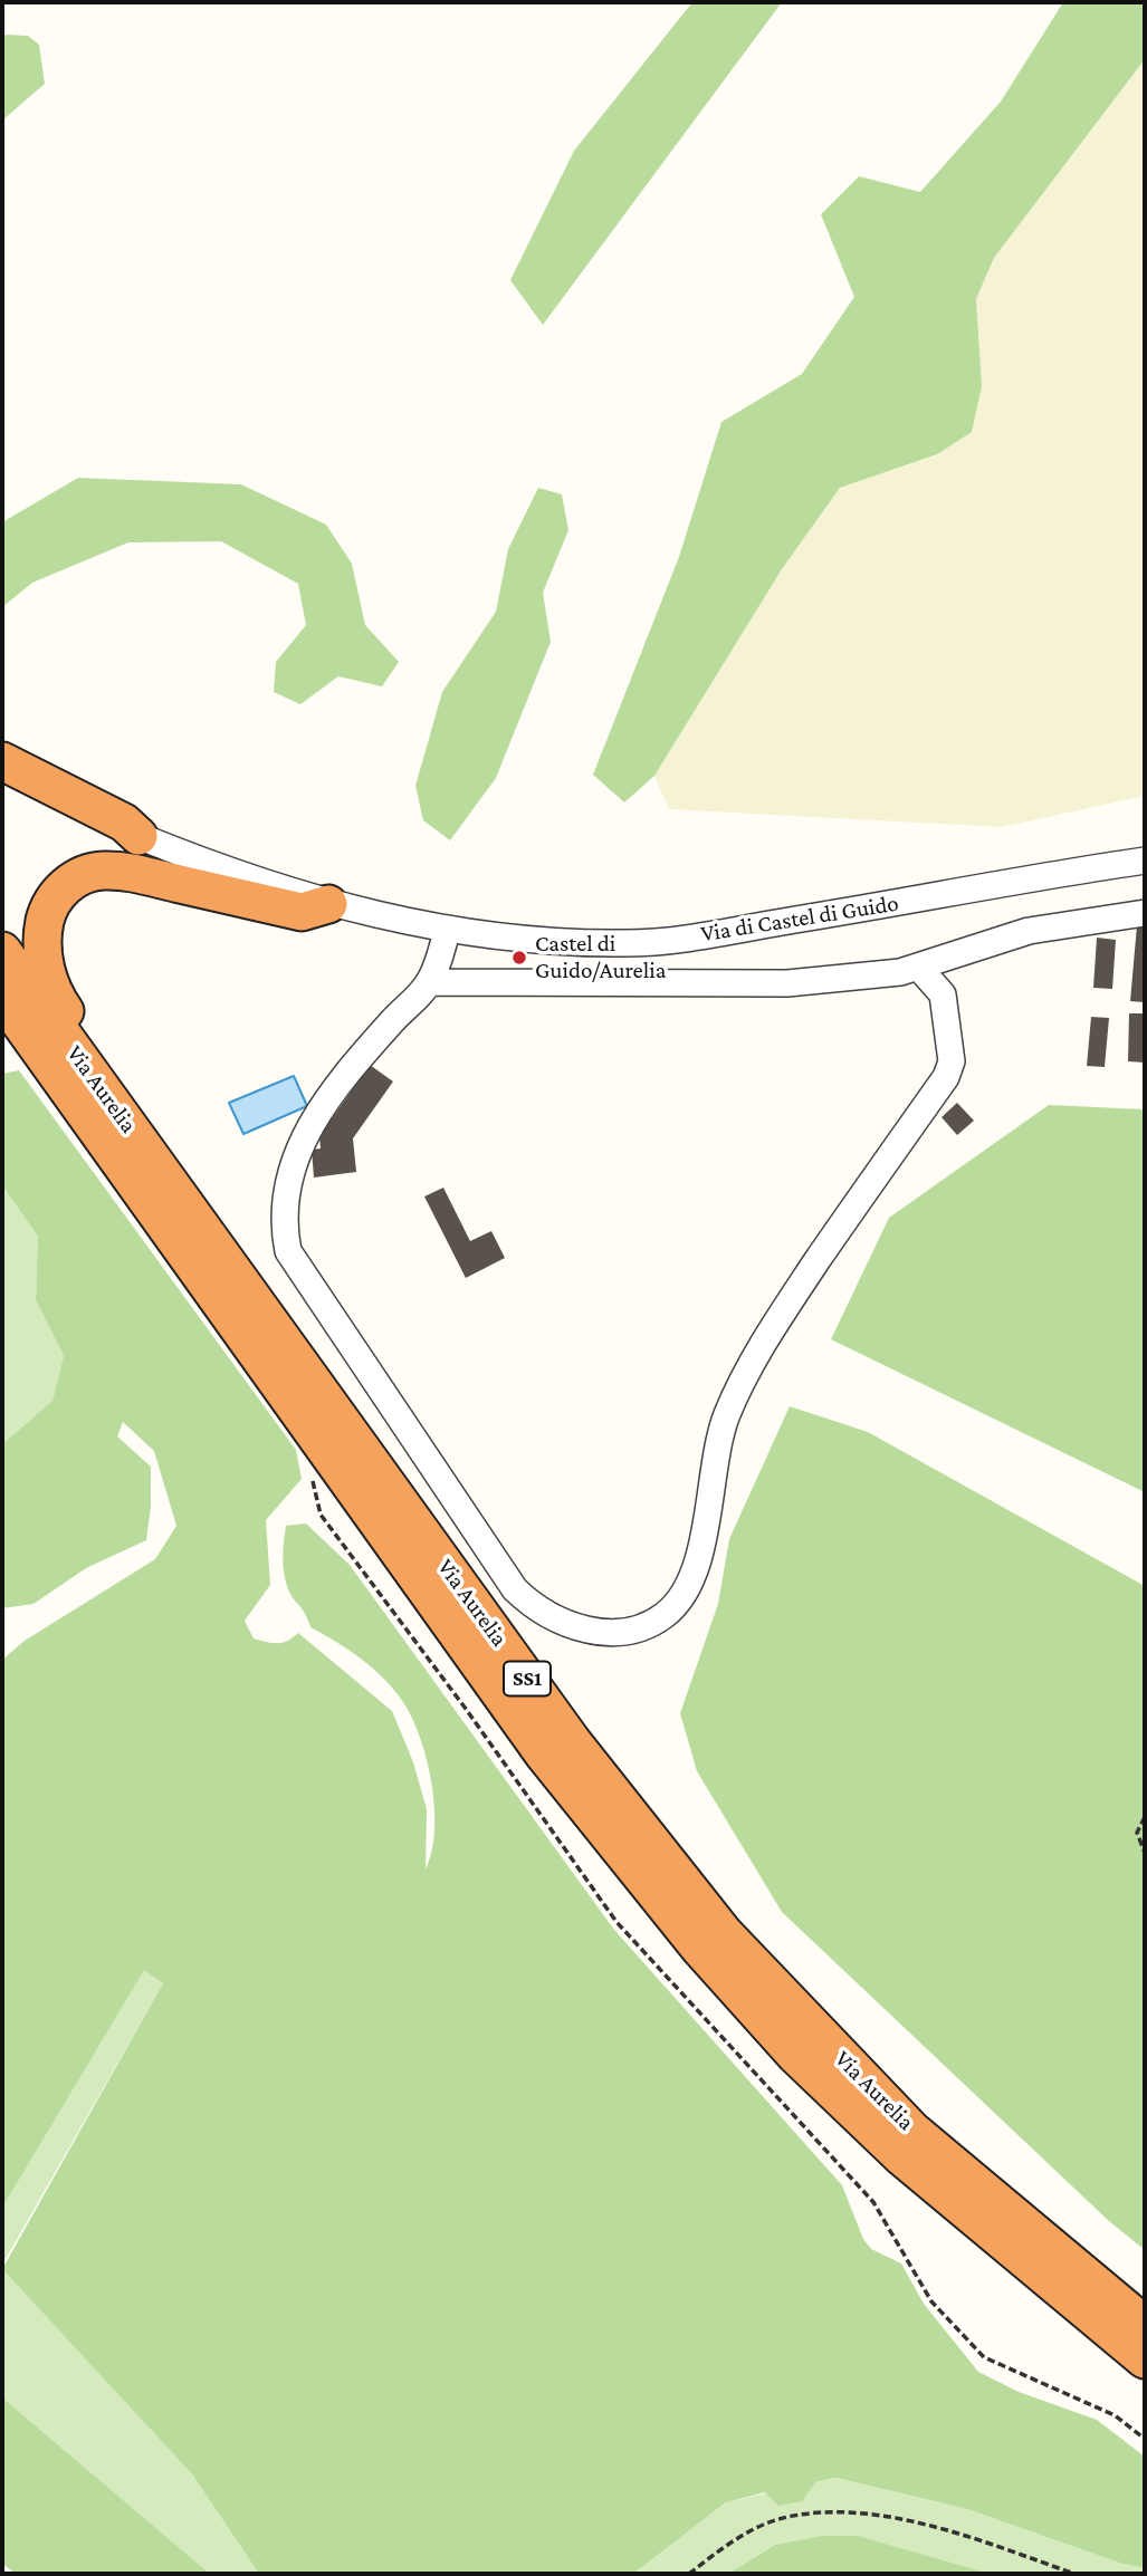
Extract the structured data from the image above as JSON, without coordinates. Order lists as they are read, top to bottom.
{
  "streets": {
    "highway": ["Via Aurelia", "SS1"],
    "street": ["Via di Castel di Guido"]
  },
  "places": ["Castel di Guido/Aurelia"]
}
